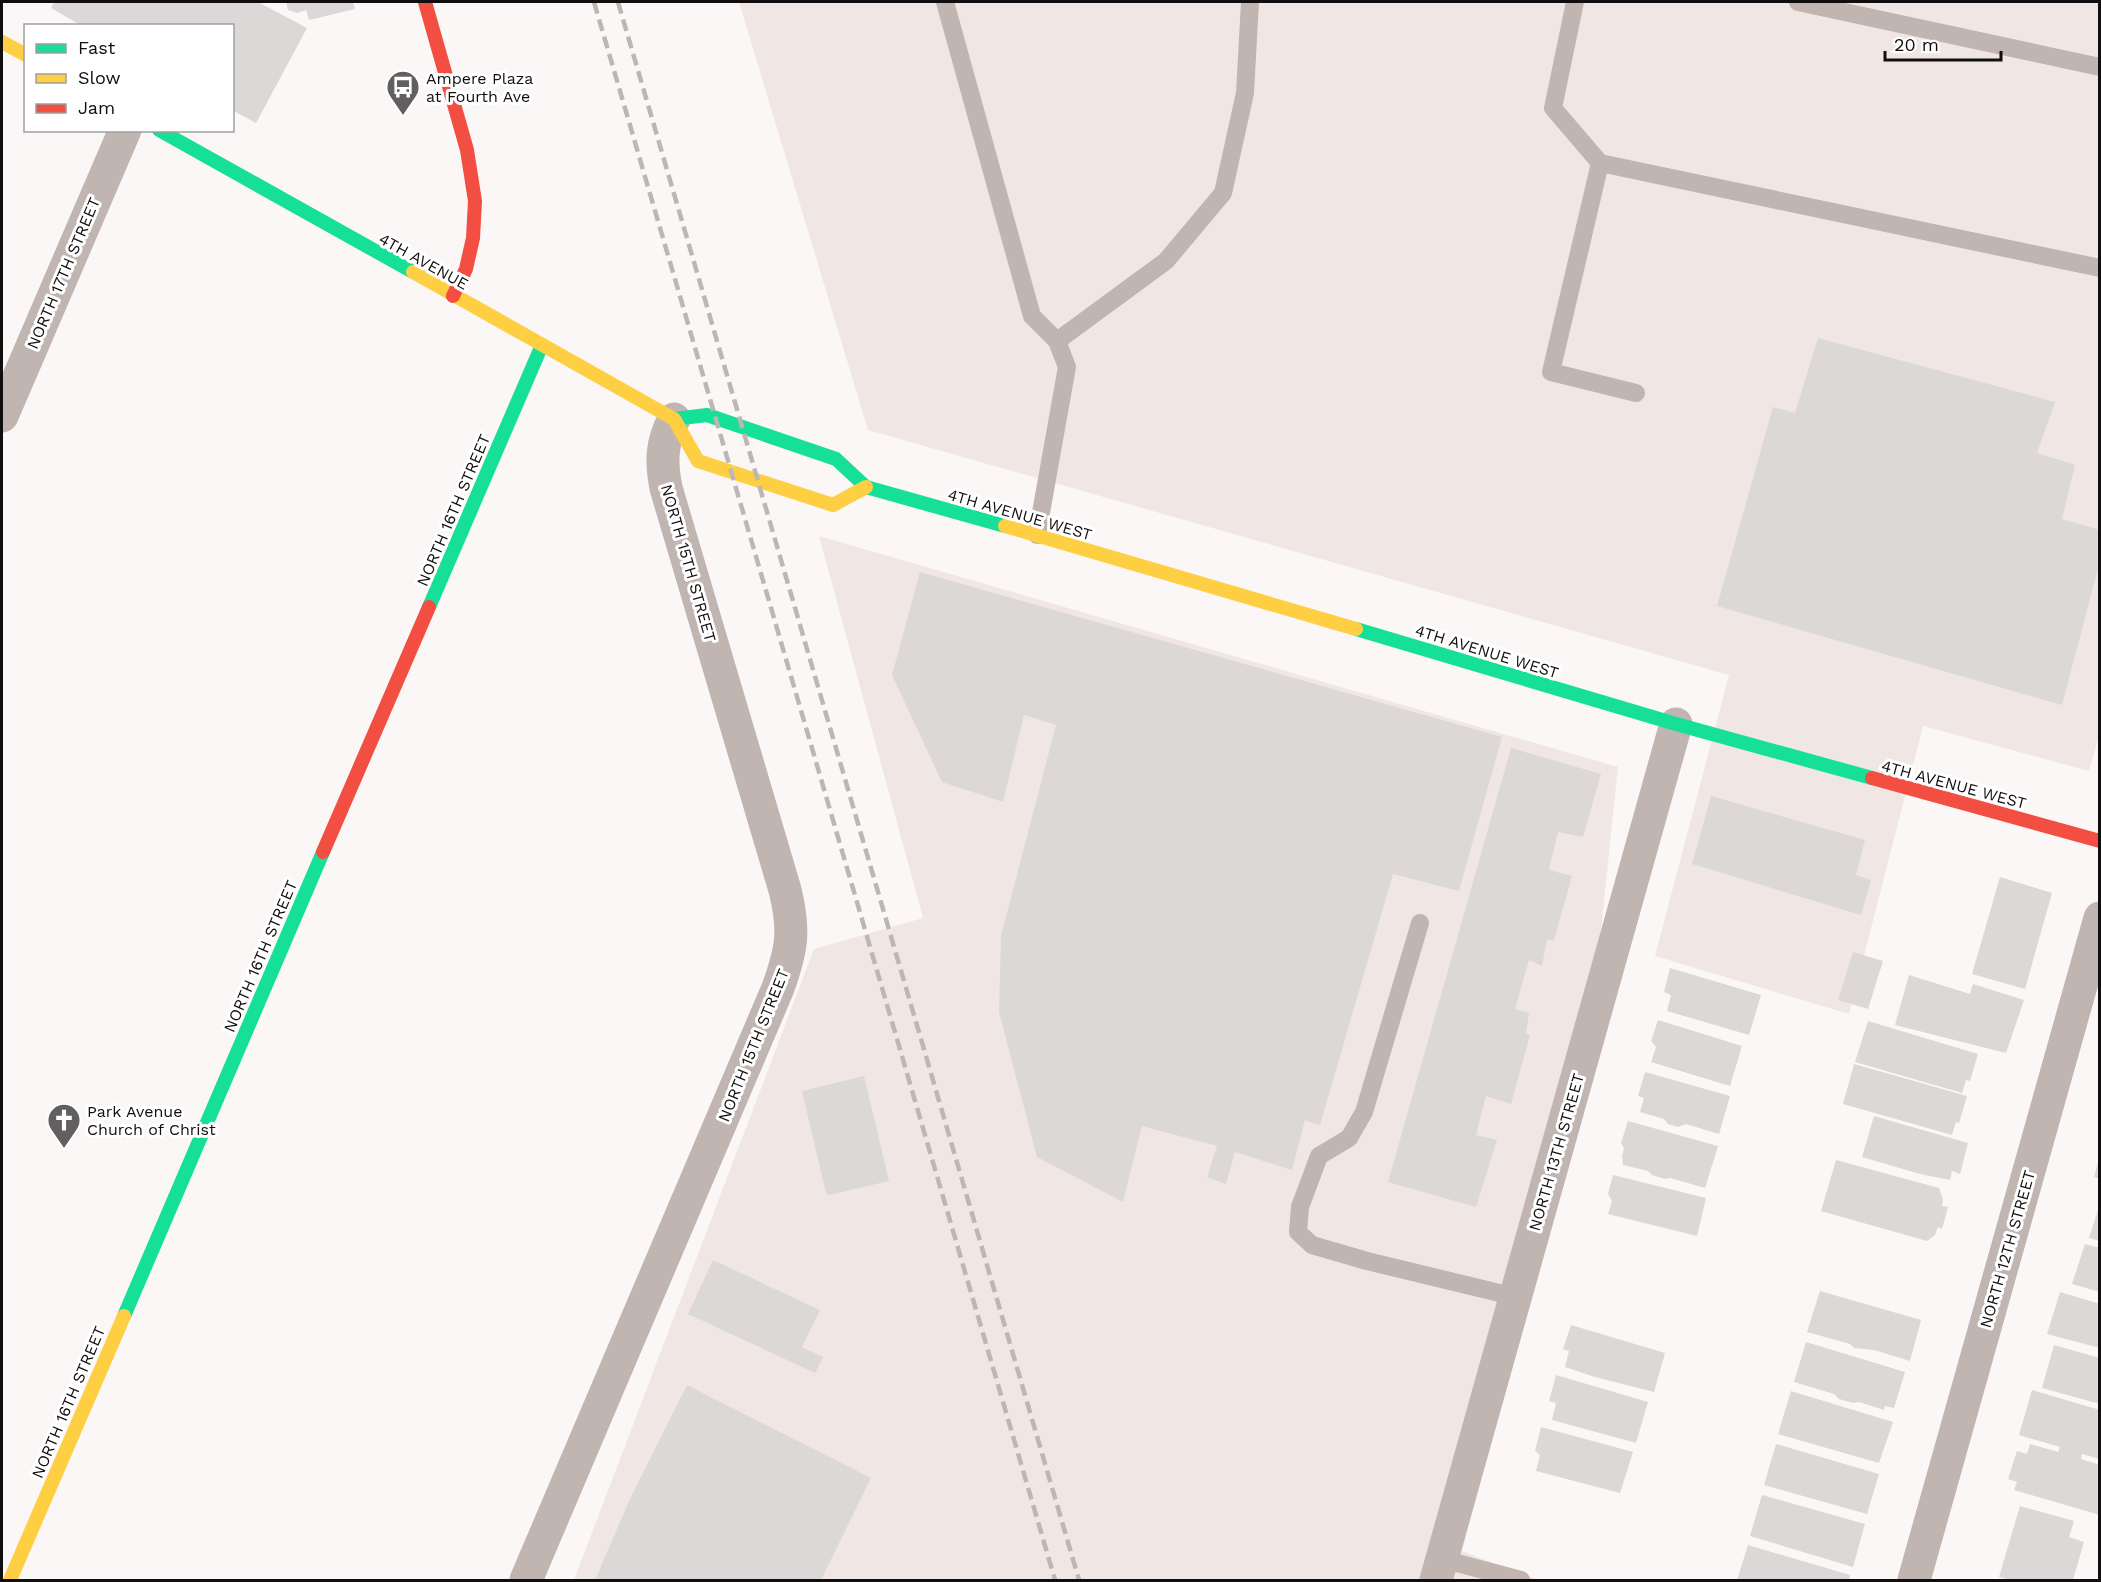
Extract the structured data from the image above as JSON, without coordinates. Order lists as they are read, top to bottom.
{
  "streets": {
    "street": [
      "4TH AVENUE",
      "NORTH 17TH STREET",
      "NORTH 16TH STREET",
      "4TH AVENUE WEST",
      "NORTH 15TH STREET",
      "NORTH 13TH STREET",
      "NORTH 12TH STREET"
    ]
  },
  "crossings": [
    ["4TH AVENUE", "NORTH 16TH STREET"],
    ["4TH AVENUE", "NORTH 15TH STREET"],
    ["4TH AVENUE WEST", "NORTH 13TH STREET"]
  ],
  "places": {
    "bus stop": ["Ampere Plaza at Fourth Ave"],
    "church": ["Park Avenue Church of Christ"]
  },
  "legend": ["Fast", "Slow", "Jam"],
  "scale_bar": "20 m"
}
